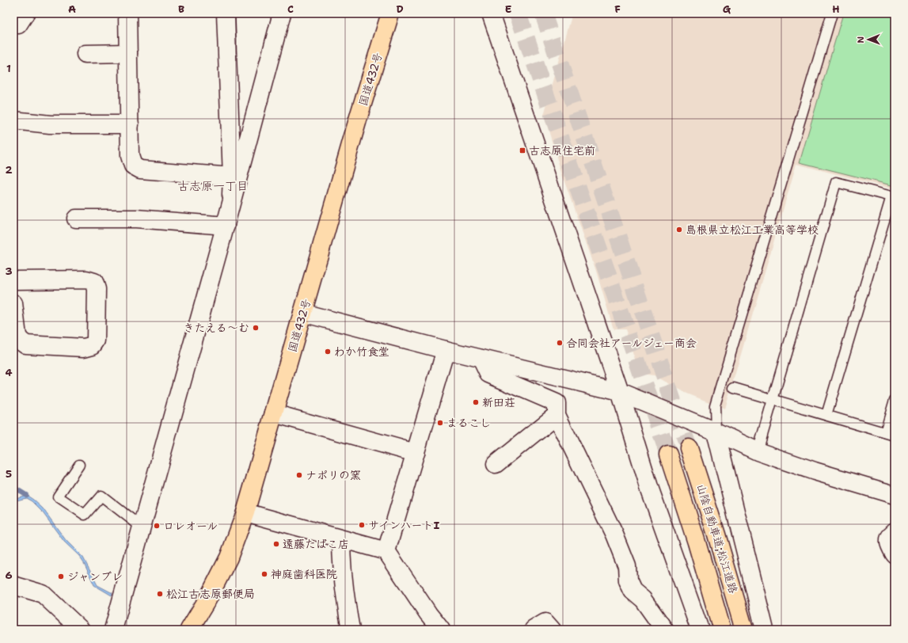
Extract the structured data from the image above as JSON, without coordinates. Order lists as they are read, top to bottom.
{
  "streets": {
    "highway": ["国道432号", "山陰自動車道;松江道路"]
  },
  "districts": ["古志原一丁目"],
  "places": {
    "transit": ["古志原住宅前"],
    "other": [
      "島根県立松江工業高等学校",
      "きたえる～む",
      "合同会社アールジェー商会",
      "わか竹食堂",
      "新田荘",
      "まるこし",
      "ナポリの窯",
      "サインハートI",
      "ロレオール",
      "遠藤たばこ店",
      "神庭歯科医院",
      "ジャンブレ",
      "松江古志原郵便局"
    ]
  },
  "north": "left",
  "grid": {
    "columns": [
      "A",
      "B",
      "C",
      "D",
      "E",
      "F",
      "G",
      "H"
    ],
    "rows": [
      "1",
      "2",
      "3",
      "4",
      "5",
      "6"
    ]
  }
}
